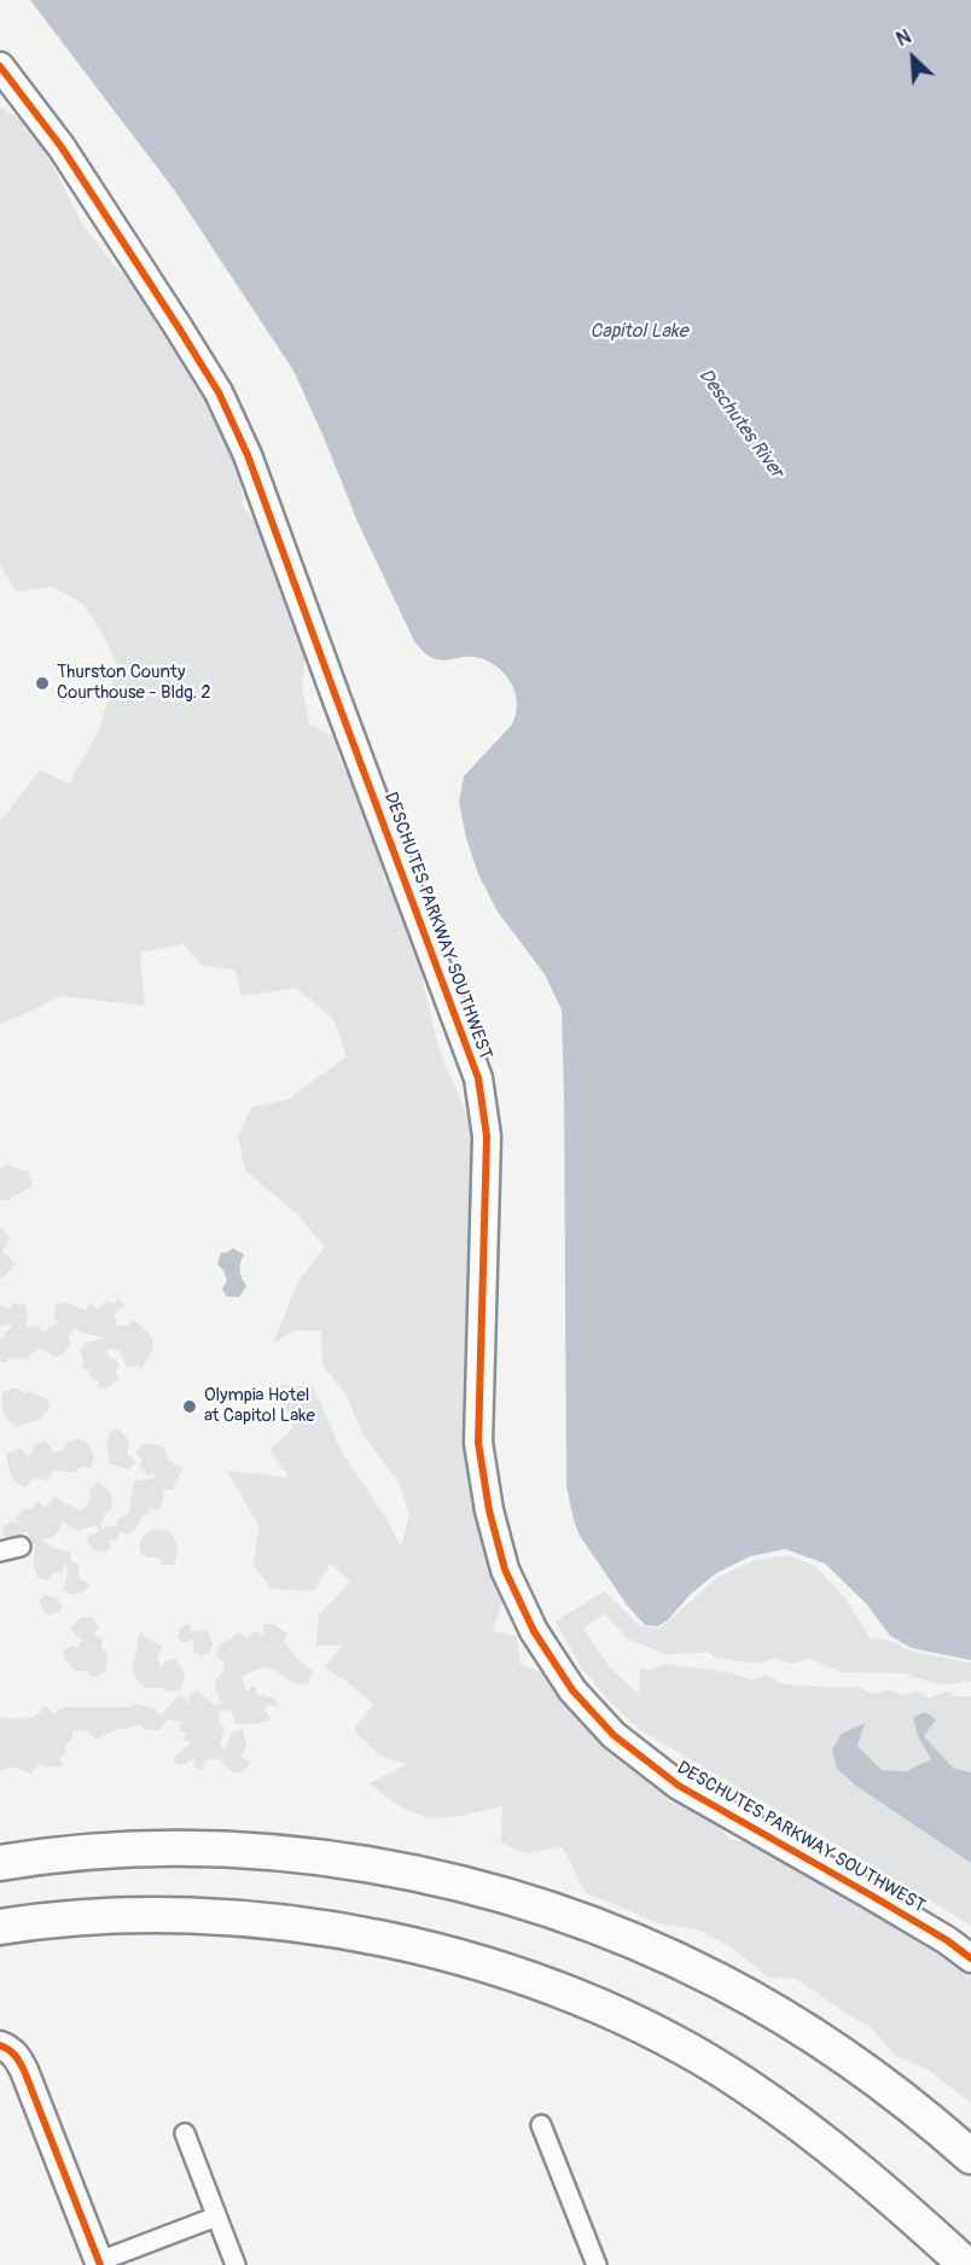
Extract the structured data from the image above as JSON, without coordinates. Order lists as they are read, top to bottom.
{
  "streets": {
    "street": ["DESCHUTES PARKWAY SOUTHWEST"]
  },
  "water": ["Capitol Lake", "Deschutes River"],
  "places": ["Thurston County Courthouse - Bldg. 2", "Olympia Hotel at Capitol Lake"],
  "north": "top left"
}
